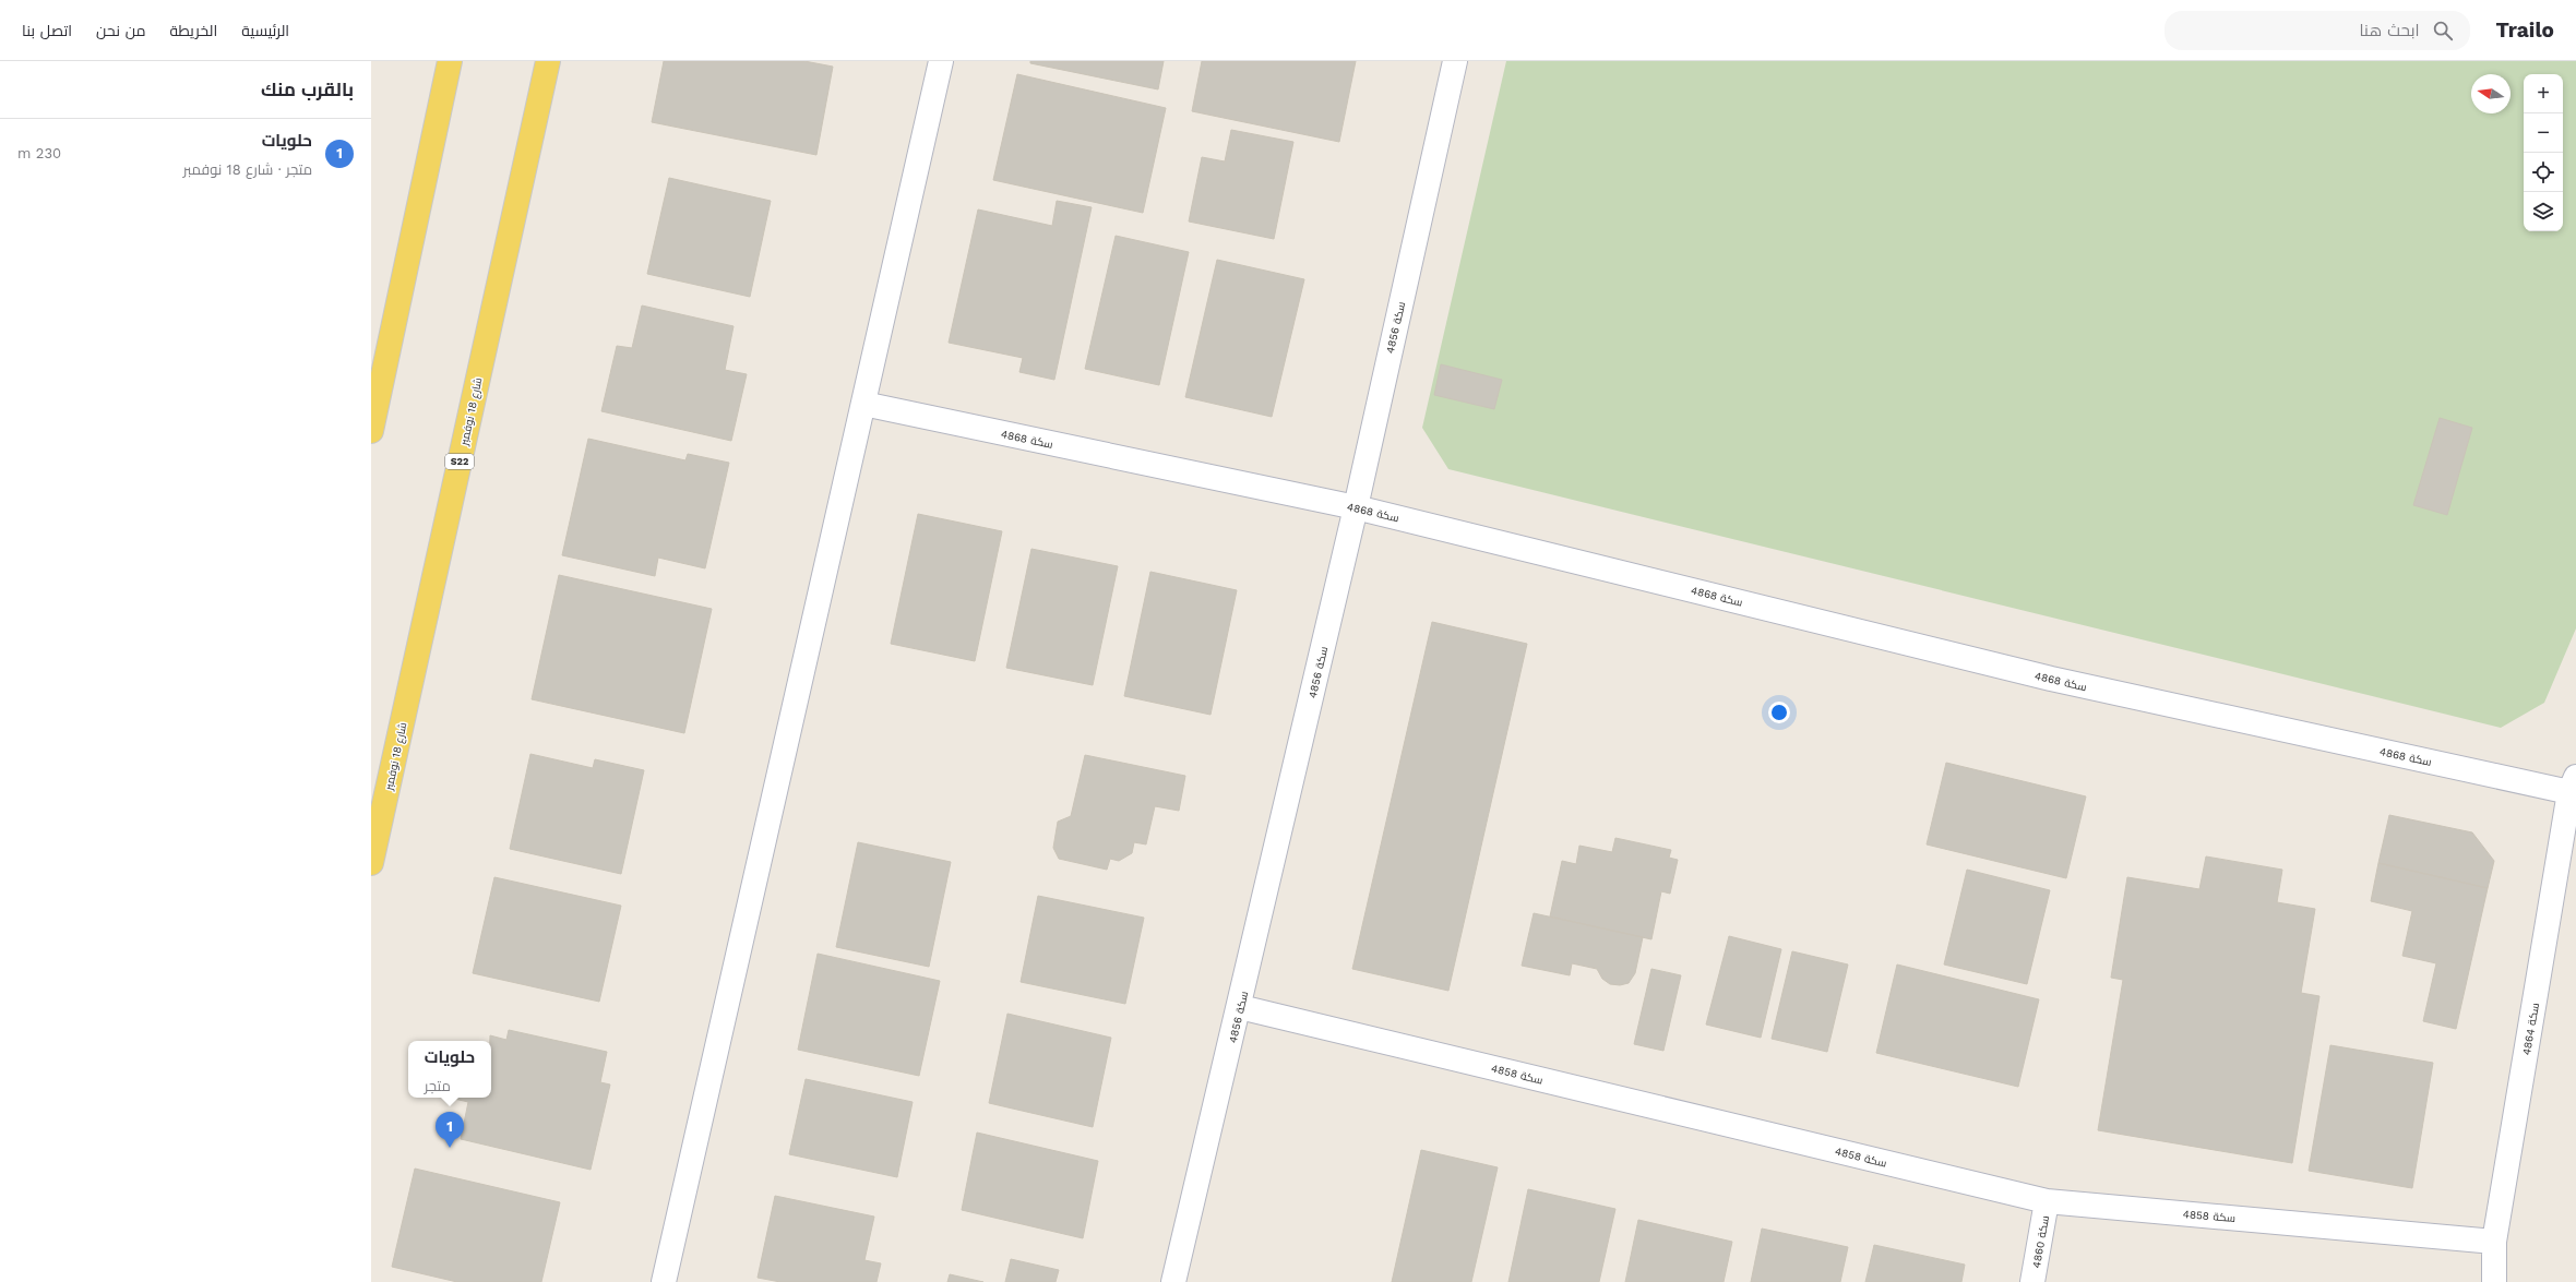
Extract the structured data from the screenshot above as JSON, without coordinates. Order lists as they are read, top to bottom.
{
  "streets": {
    "main road": ["شارع 18 نوفمبر", "S22"],
    "street": [
      "سكة 4856",
      "سكة 4868",
      "سكة 4864",
      "سكة 4858",
      "سكة 4860"
    ]
  },
  "crossings": [
    ["سكة 4856", "سكة 4868"],
    ["سكة 4856", "سكة 4858"],
    ["سكة 4868", "سكة 4864"],
    ["سكة 4864", "سكة 4858"],
    ["سكة 4858", "سكة 4860"]
  ],
  "north": "left",
  "page": {
    "header": "Trailo",
    "search": "ابحث هنا",
    "nav": [
      "الرئيسية",
      "الخريطة",
      "من نحن",
      "اتصل بنا"
    ],
    "heading": "بالقرب منك",
    "map_buttons": ["+", "−"],
    "list": [
      {
        "mark": "1",
        "name": "حلويات",
        "note": "متجر · شارع 18 نوفمبر",
        "value": "230 m"
      }
    ],
    "popup": ["حلويات", "متجر"],
    "pins": "1"
  }
}
